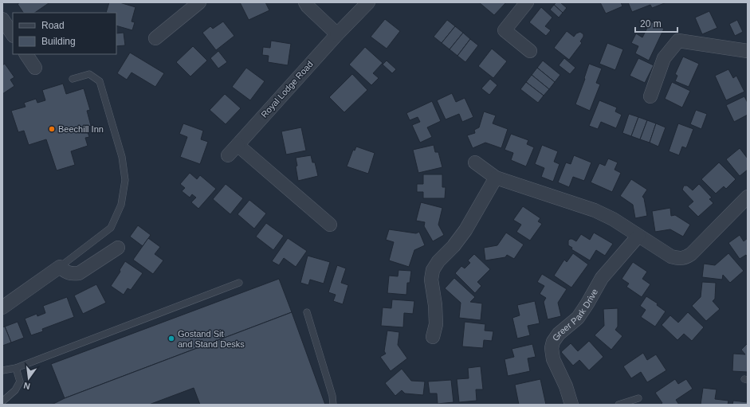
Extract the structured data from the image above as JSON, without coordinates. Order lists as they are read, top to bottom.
{
  "streets": {
    "street": ["Royal Lodge Road", "Greer Park Drive"]
  },
  "places": ["Beechill Inn", "Gostand Sit and Stand Desks"],
  "legend": ["Road", "Building"],
  "scale_bar": "20 m",
  "north": "bottom"
}
